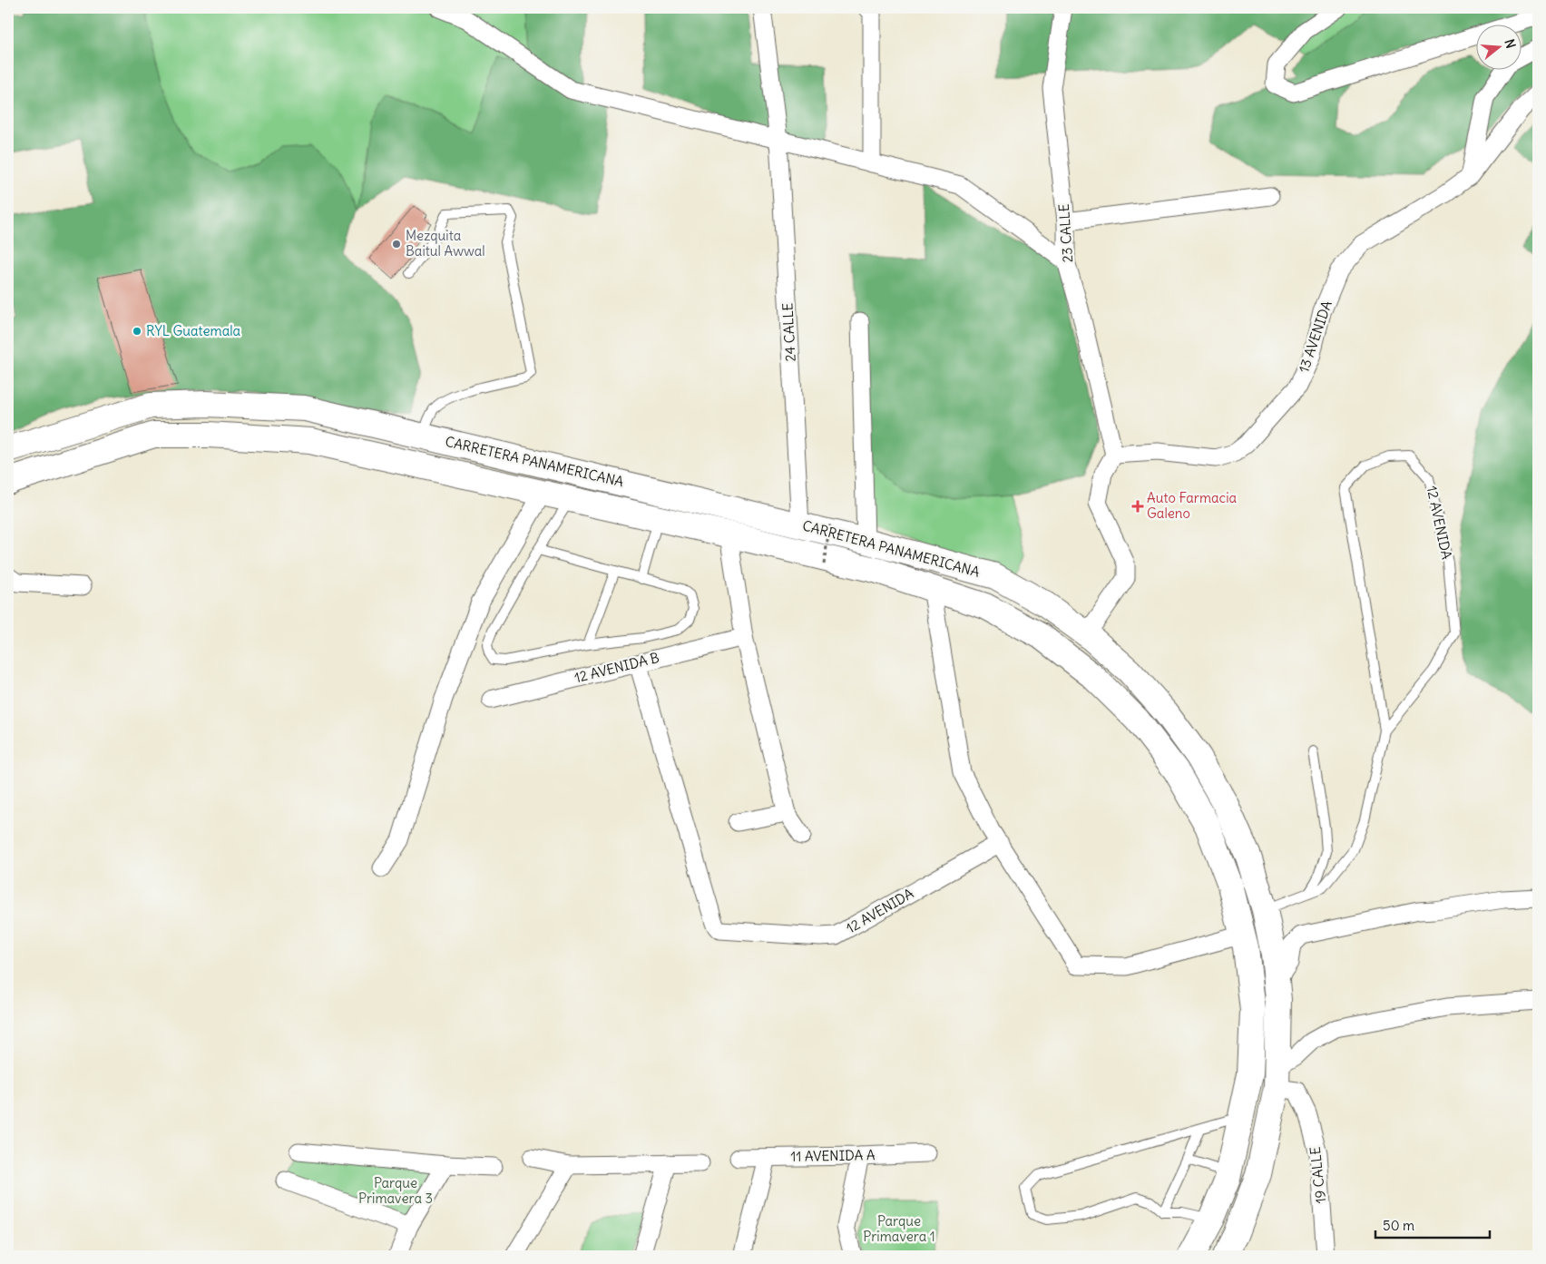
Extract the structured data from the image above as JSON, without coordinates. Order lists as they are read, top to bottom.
{
  "streets": {
    "highway": ["CARRETERA PANAMERICANA"],
    "street": [
      "23 CALLE",
      "24 CALLE",
      "13 AVENIDA",
      "12 AVENIDA",
      "12 AVENIDA B",
      "11 AVENIDA A",
      "19 CALLE"
    ]
  },
  "crossings": [
    ["23 CALLE", "13 AVENIDA"],
    ["24 CALLE", "CARRETERA PANAMERICANA"],
    ["CARRETERA PANAMERICANA", "12 AVENIDA"],
    ["CARRETERA PANAMERICANA", "19 CALLE"],
    ["12 AVENIDA", "12 AVENIDA B"]
  ],
  "parks": ["Parque Primavera 3", "Parque Primavera 1"],
  "places": {
    "other": ["Mezquita Baitul Awwal", "RYL Guatemala"],
    "health": ["Auto Farmacia Galeno"]
  },
  "scale_bar": "50 m",
  "north": "right"
}
